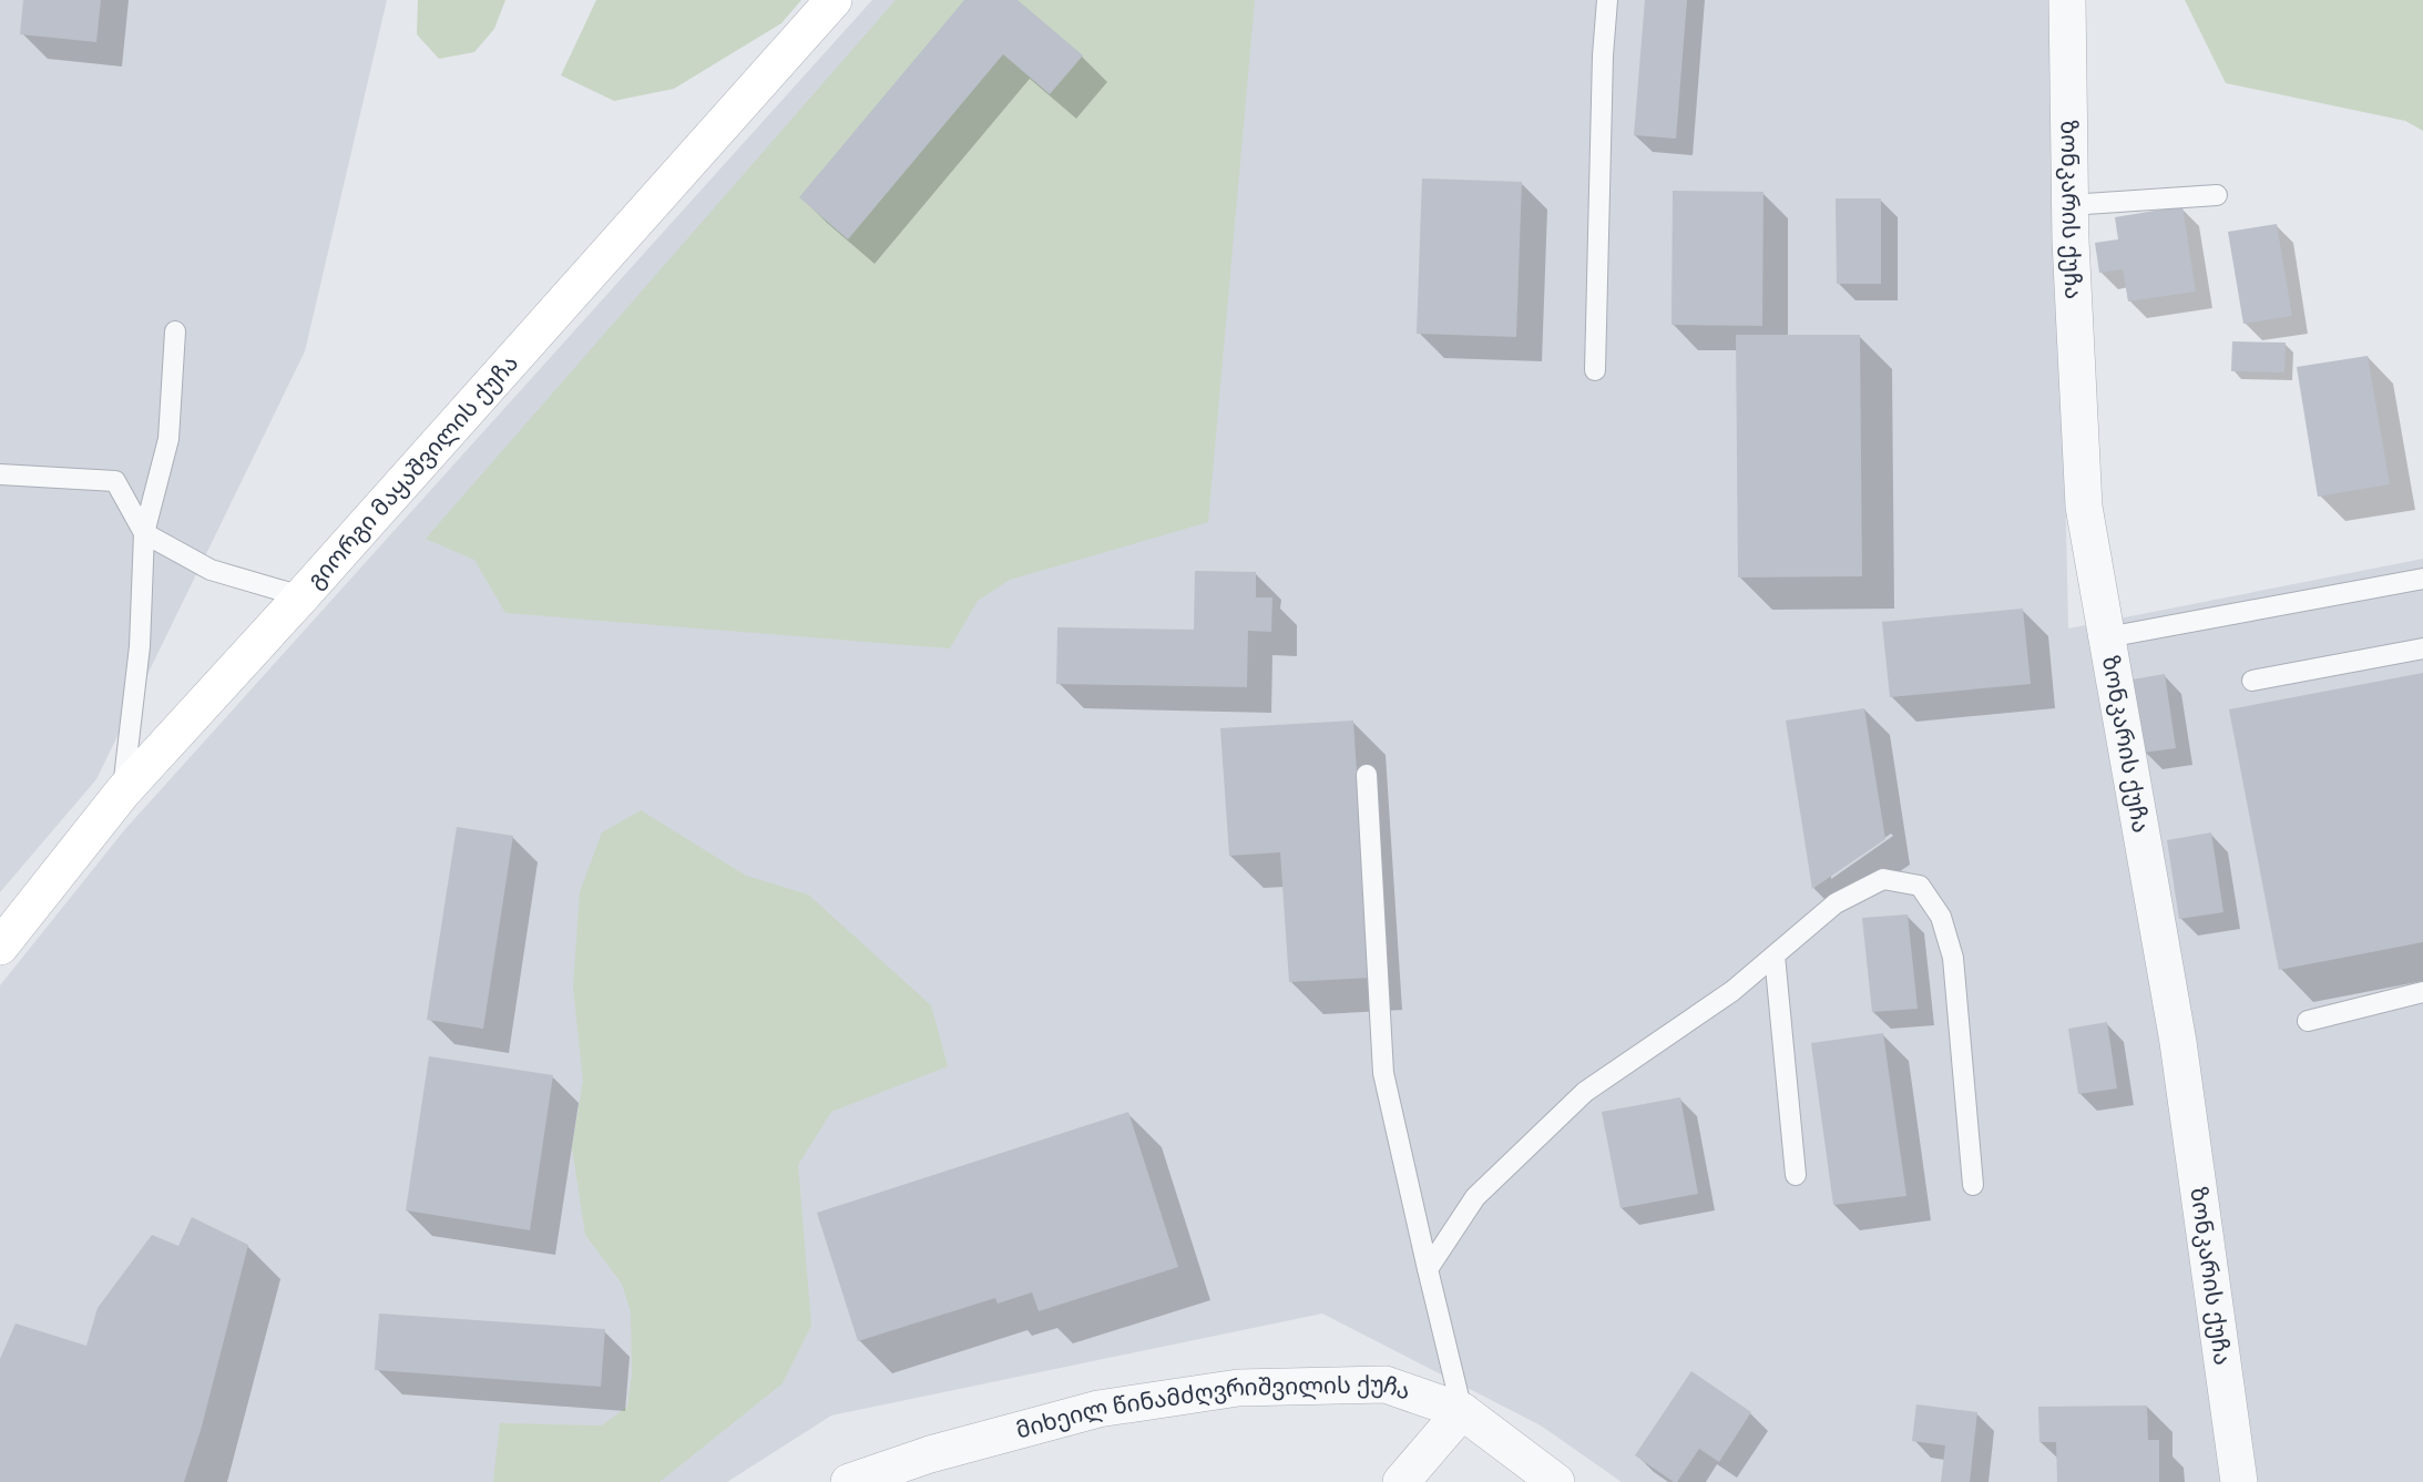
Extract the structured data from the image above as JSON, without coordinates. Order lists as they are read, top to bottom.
{
  "streets": {
    "street": ["ზონკარის ქუჩა", "გიორგი მაყაშვილის ქუჩა", "მიხეილ წინამძღვრიშვილის ქუჩა"]
  }
}
